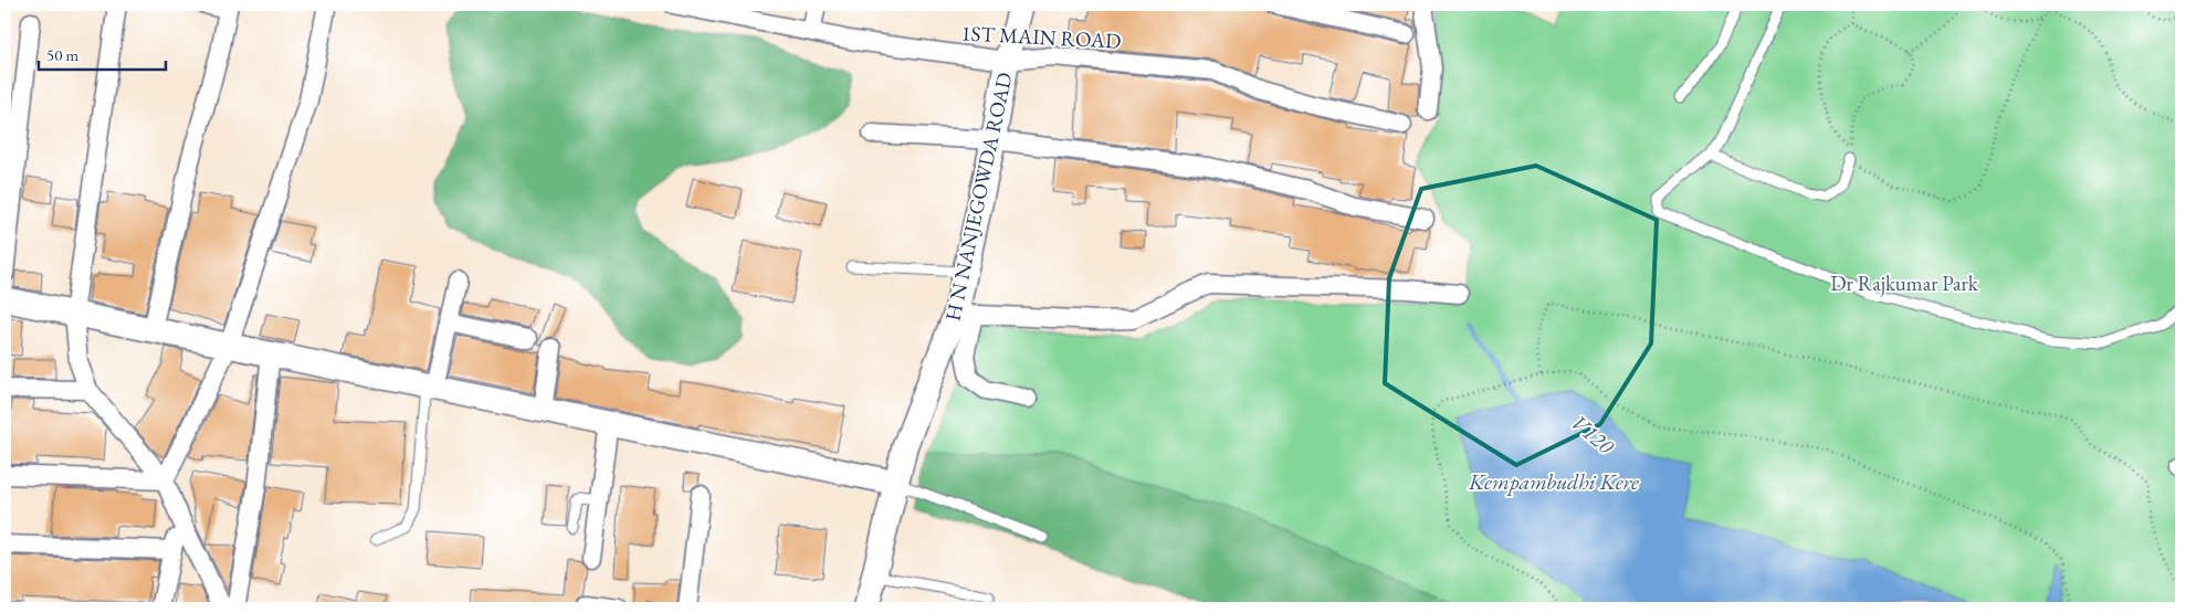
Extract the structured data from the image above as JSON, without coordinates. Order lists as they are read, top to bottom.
{
  "streets": {
    "street": ["1ST MAIN ROAD", "H N NANJEGOWDA ROAD"]
  },
  "crossings": [
    ["1ST MAIN ROAD", "H N NANJEGOWDA ROAD"]
  ],
  "water": ["V120", "Kempambudhi Kere"],
  "parks": ["Dr Rajkumar Park"],
  "scale_bar": "50 m"
}
